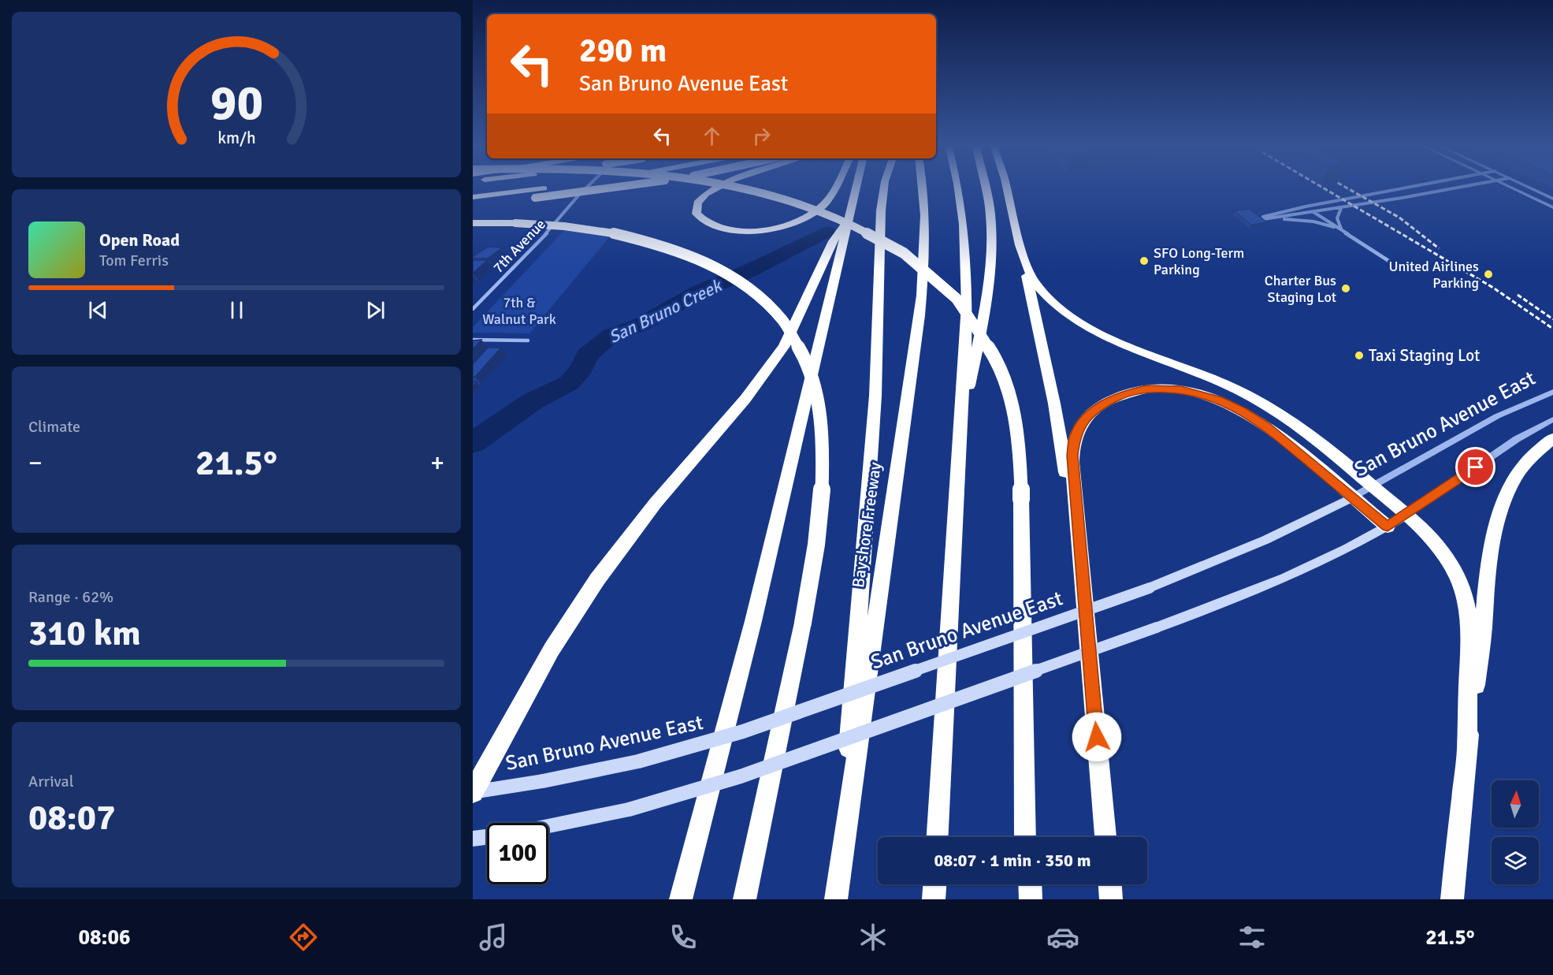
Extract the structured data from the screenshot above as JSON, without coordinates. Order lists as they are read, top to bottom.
{
  "streets": {
    "highway": ["Bayshore Freeway"],
    "main road": ["San Bruno Avenue East"],
    "street": ["7th Avenue"]
  },
  "water": ["San Bruno Creek"],
  "parks": ["7th & Walnut Park"],
  "places": [
    "SFO Long-Term Parking",
    "United Airlines Parking",
    "Charter Bus Staging Lot",
    "Taxi Staging Lot"
  ],
  "north": "top",
  "page": {
    "turn": ["290 m", "San Bruno Avenue East"],
    "song": ["Open Road", "Tom Ferris"],
    "tile": [
      "Climate",
      ["Range · 62%", "310 km"],
      ["Arrival", "08:07"]
    ],
    "heat": ["−", "21.5°", "+"],
    "limit": "100",
    "trip": "08:07 · 1 min · 350 m",
    "tabs": ["08:06", "21.5°"],
    "gauge": ["90", "km/h"]
  }
}
